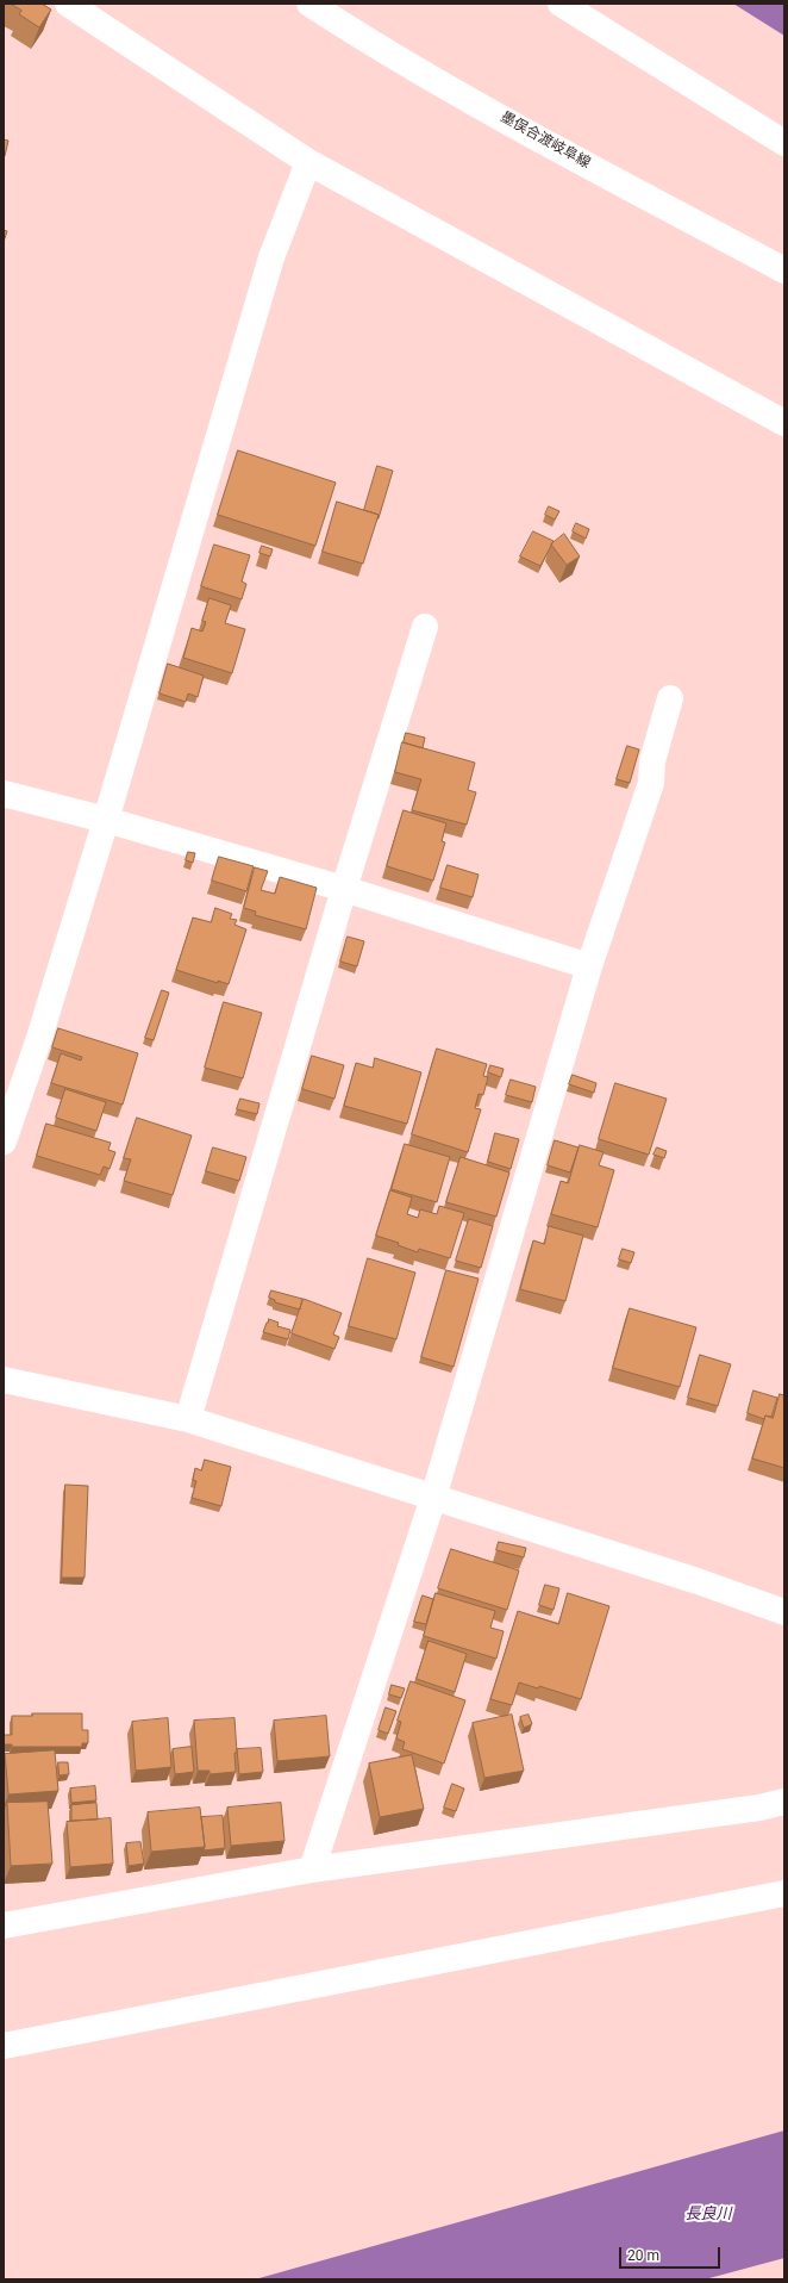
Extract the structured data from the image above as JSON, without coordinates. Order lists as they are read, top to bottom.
{
  "streets": {
    "street": ["墨俣合渡岐阜線"]
  },
  "water": ["長良川"],
  "scale_bar": "20 m"
}
